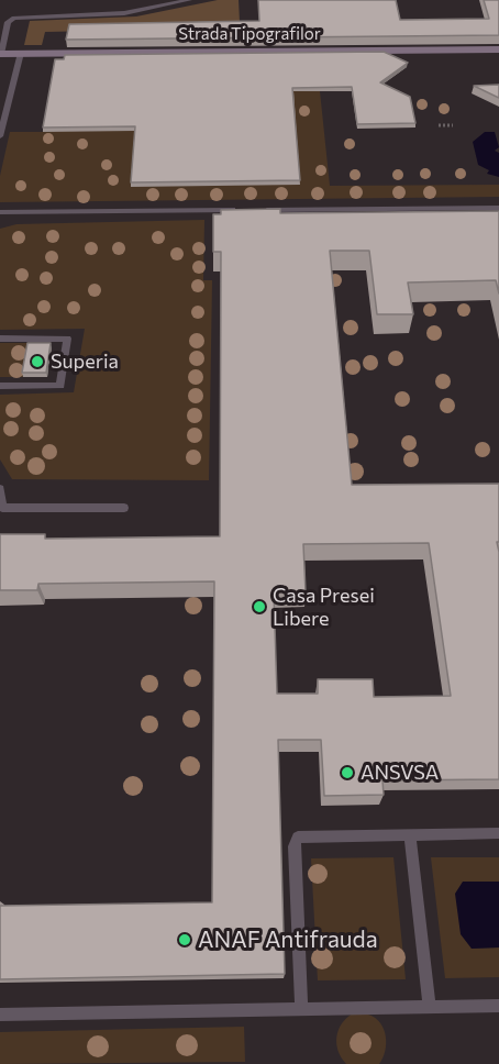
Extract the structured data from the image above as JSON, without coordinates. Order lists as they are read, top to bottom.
{
  "streets": {
    "street": ["Strada Tipografilor"]
  },
  "places": [
    "Superia",
    "Casa Presei Libere",
    "ANSVSA",
    "ANAF Antifrauda"
  ]
}
